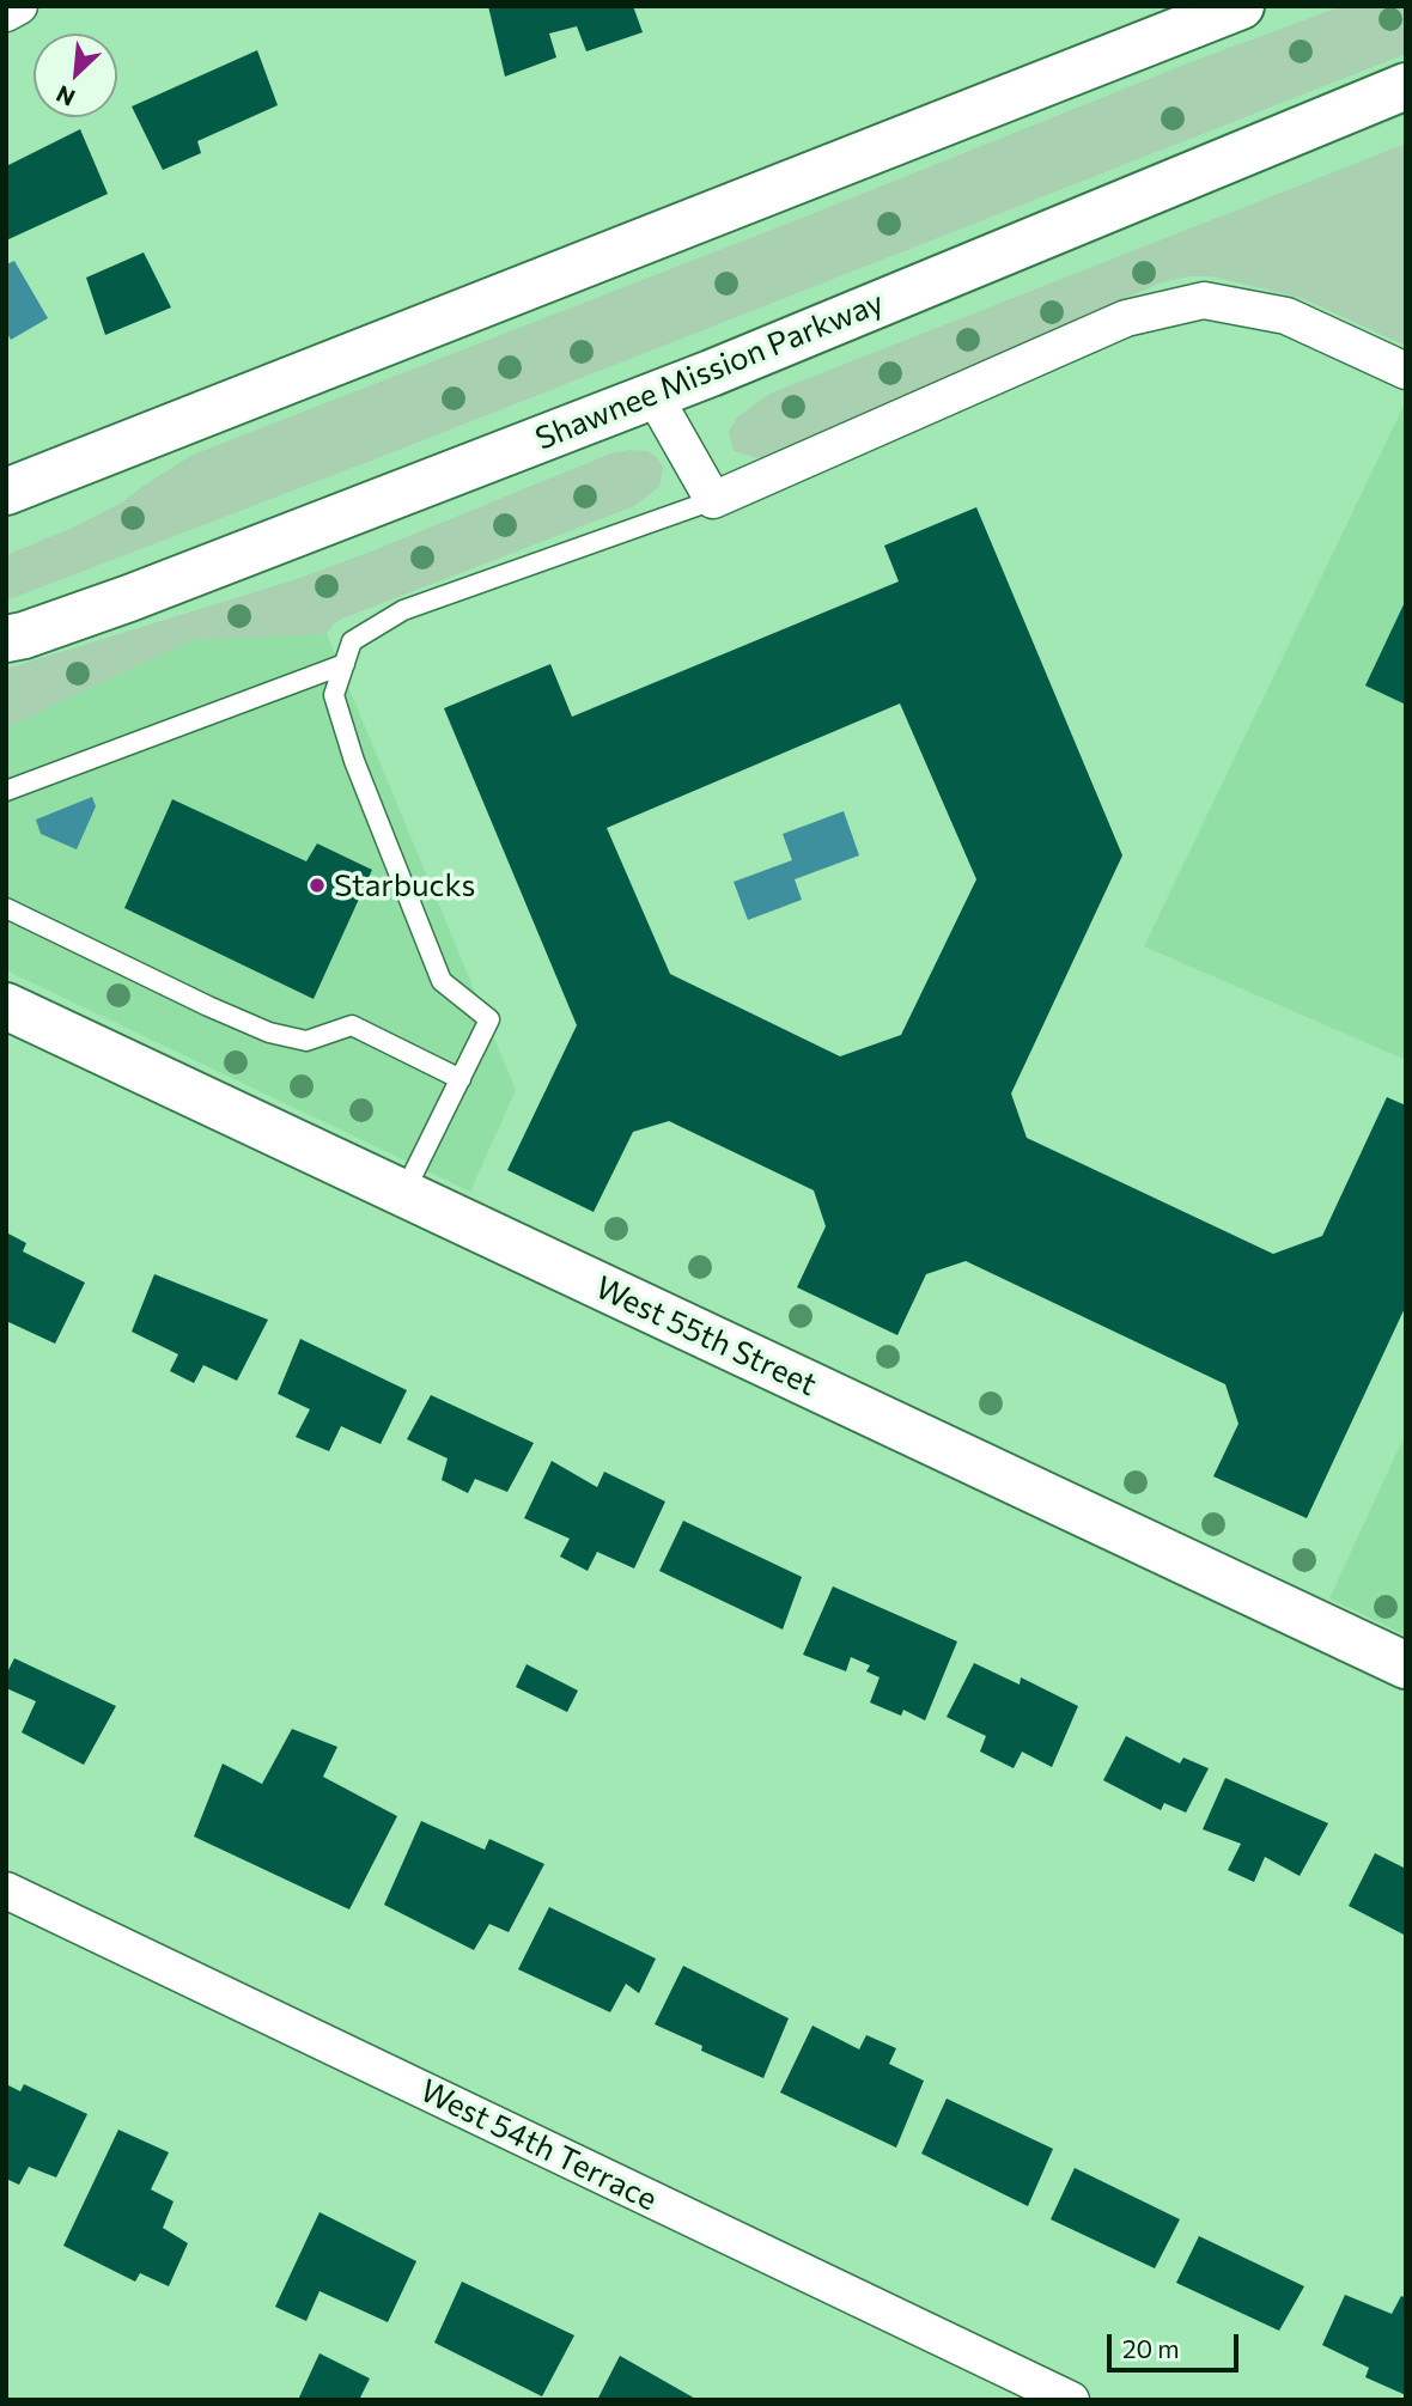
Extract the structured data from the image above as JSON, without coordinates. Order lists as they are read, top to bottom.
{
  "streets": {
    "main road": ["Shawnee Mission Parkway", "West 55th Street"],
    "street": ["West 54th Terrace"]
  },
  "places": ["Starbucks"],
  "scale_bar": "20 m",
  "north": "bottom left"
}
